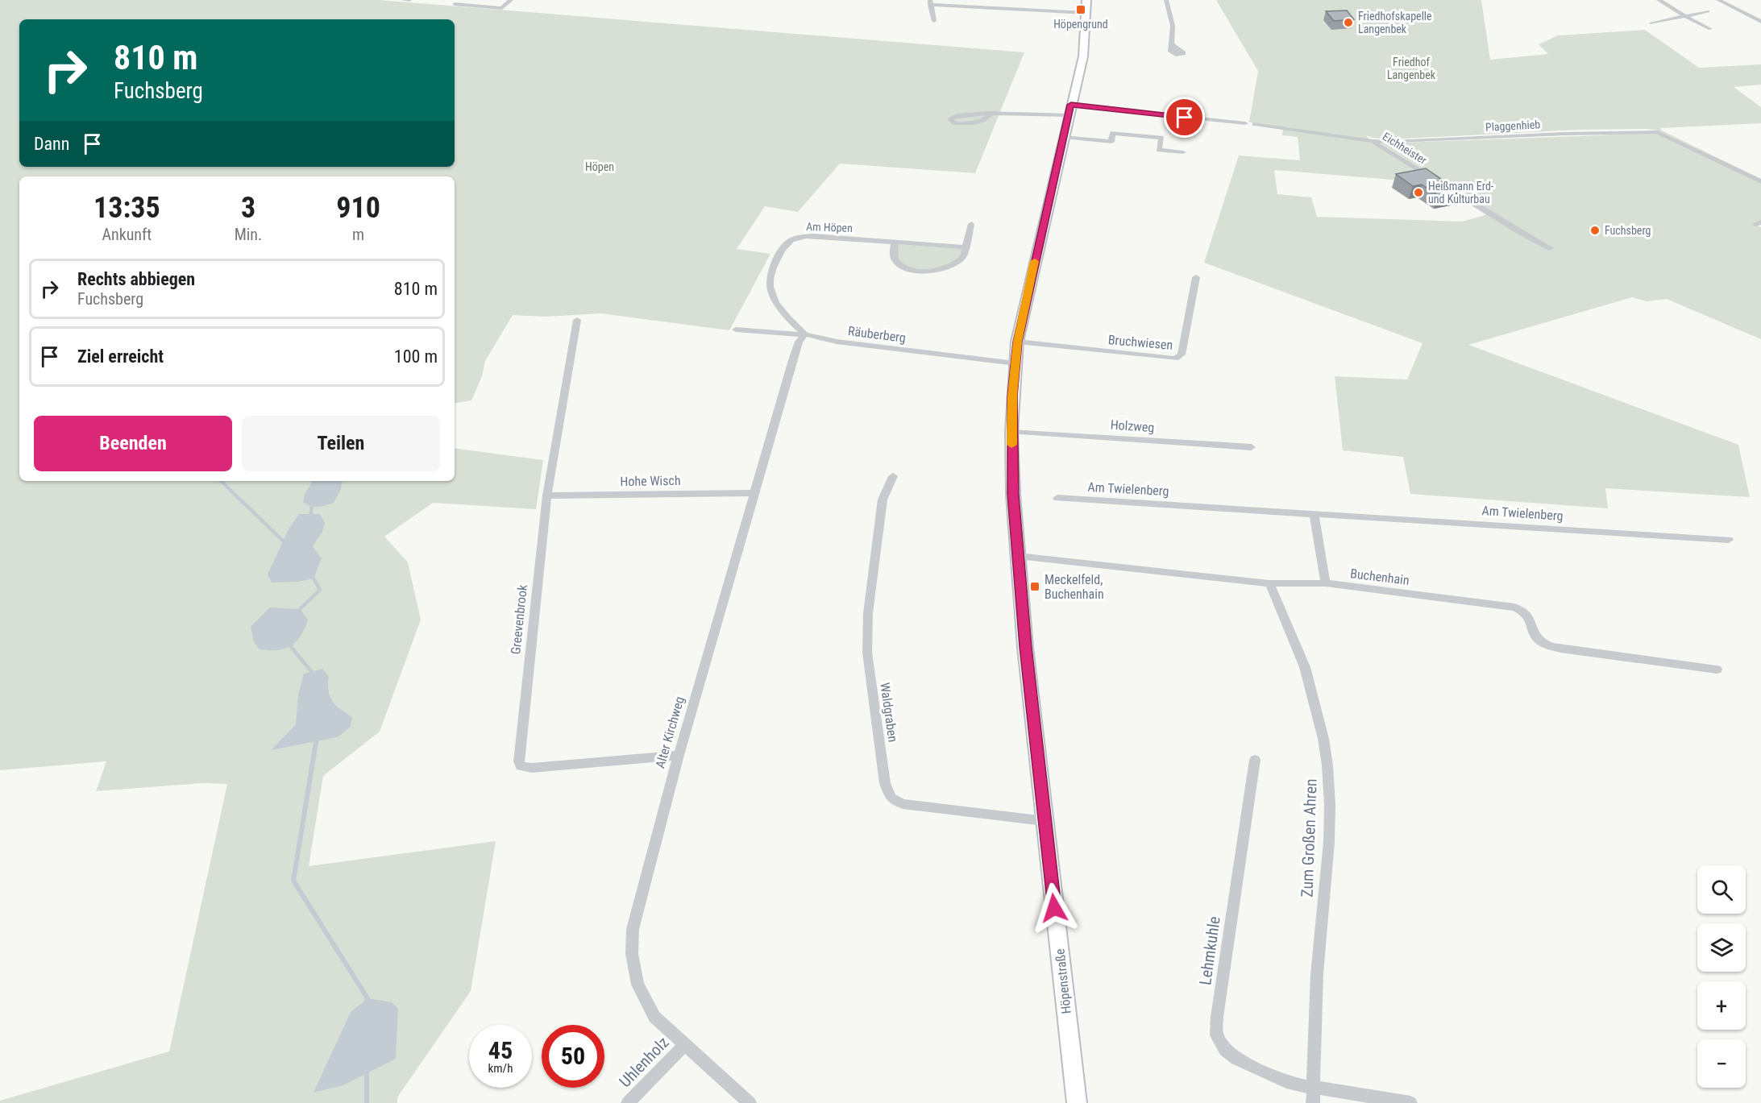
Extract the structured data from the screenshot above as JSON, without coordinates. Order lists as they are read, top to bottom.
{
  "streets": {
    "main road": ["Höpenstraße"],
    "street": [
      "Plaggenhieb",
      "Eichheister",
      "Am Höpen",
      "Räuberberg",
      "Bruchwiesen",
      "Holzweg",
      "Hohe Wisch",
      "Am Twielenberg",
      "Buchenhain",
      "Greevenbrook",
      "Waldgraben",
      "Alter Kirchweg",
      "Zum Großen Ahren",
      "Lehmkuhle",
      "Uhlenholz"
    ]
  },
  "crossings": [
    ["Plaggenhieb", "Eichheister"],
    ["Am Höpen", "Räuberberg"],
    ["Am Höpen", "Alter Kirchweg"],
    ["Räuberberg", "Alter Kirchweg"],
    ["Räuberberg", "Höpenstraße"],
    ["Bruchwiesen", "Höpenstraße"],
    ["Holzweg", "Höpenstraße"],
    ["Hohe Wisch", "Greevenbrook"],
    ["Hohe Wisch", "Alter Kirchweg"],
    ["Buchenhain", "Zum Großen Ahren"],
    ["Buchenhain", "Höpenstraße"],
    ["Greevenbrook", "Alter Kirchweg"],
    ["Waldgraben", "Höpenstraße"],
    ["Alter Kirchweg", "Uhlenholz"],
    ["Zum Großen Ahren", "Lehmkuhle"]
  ],
  "parks": ["Friedhof Langenbek", "Höpen"],
  "places": {
    "transit": ["Höpengrund", "Meckelfeld, Buchenhain"],
    "other": ["Friedhofskapelle Langenbek", "Heißmann Erd- und Kulturbau", "Fuchsberg"]
  },
  "page": {
    "turn": ["810 m", "Fuchsberg"],
    "then": "Dann",
    "eta": [
      "13:35",
      "Ankunft",
      "3",
      "Min.",
      "910",
      "m"
    ],
    "list": [
      {
        "name": "Rechts abbiegen",
        "note": "Fuchsberg",
        "value": "810 m"
      },
      {
        "name": "Ziel erreicht",
        "value": "100 m"
      }
    ],
    "buttons": ["Beenden", "Teilen"],
    "map_buttons": ["+", "−"],
    "speed": "45 km/h",
    "limit": "50"
  }
}
